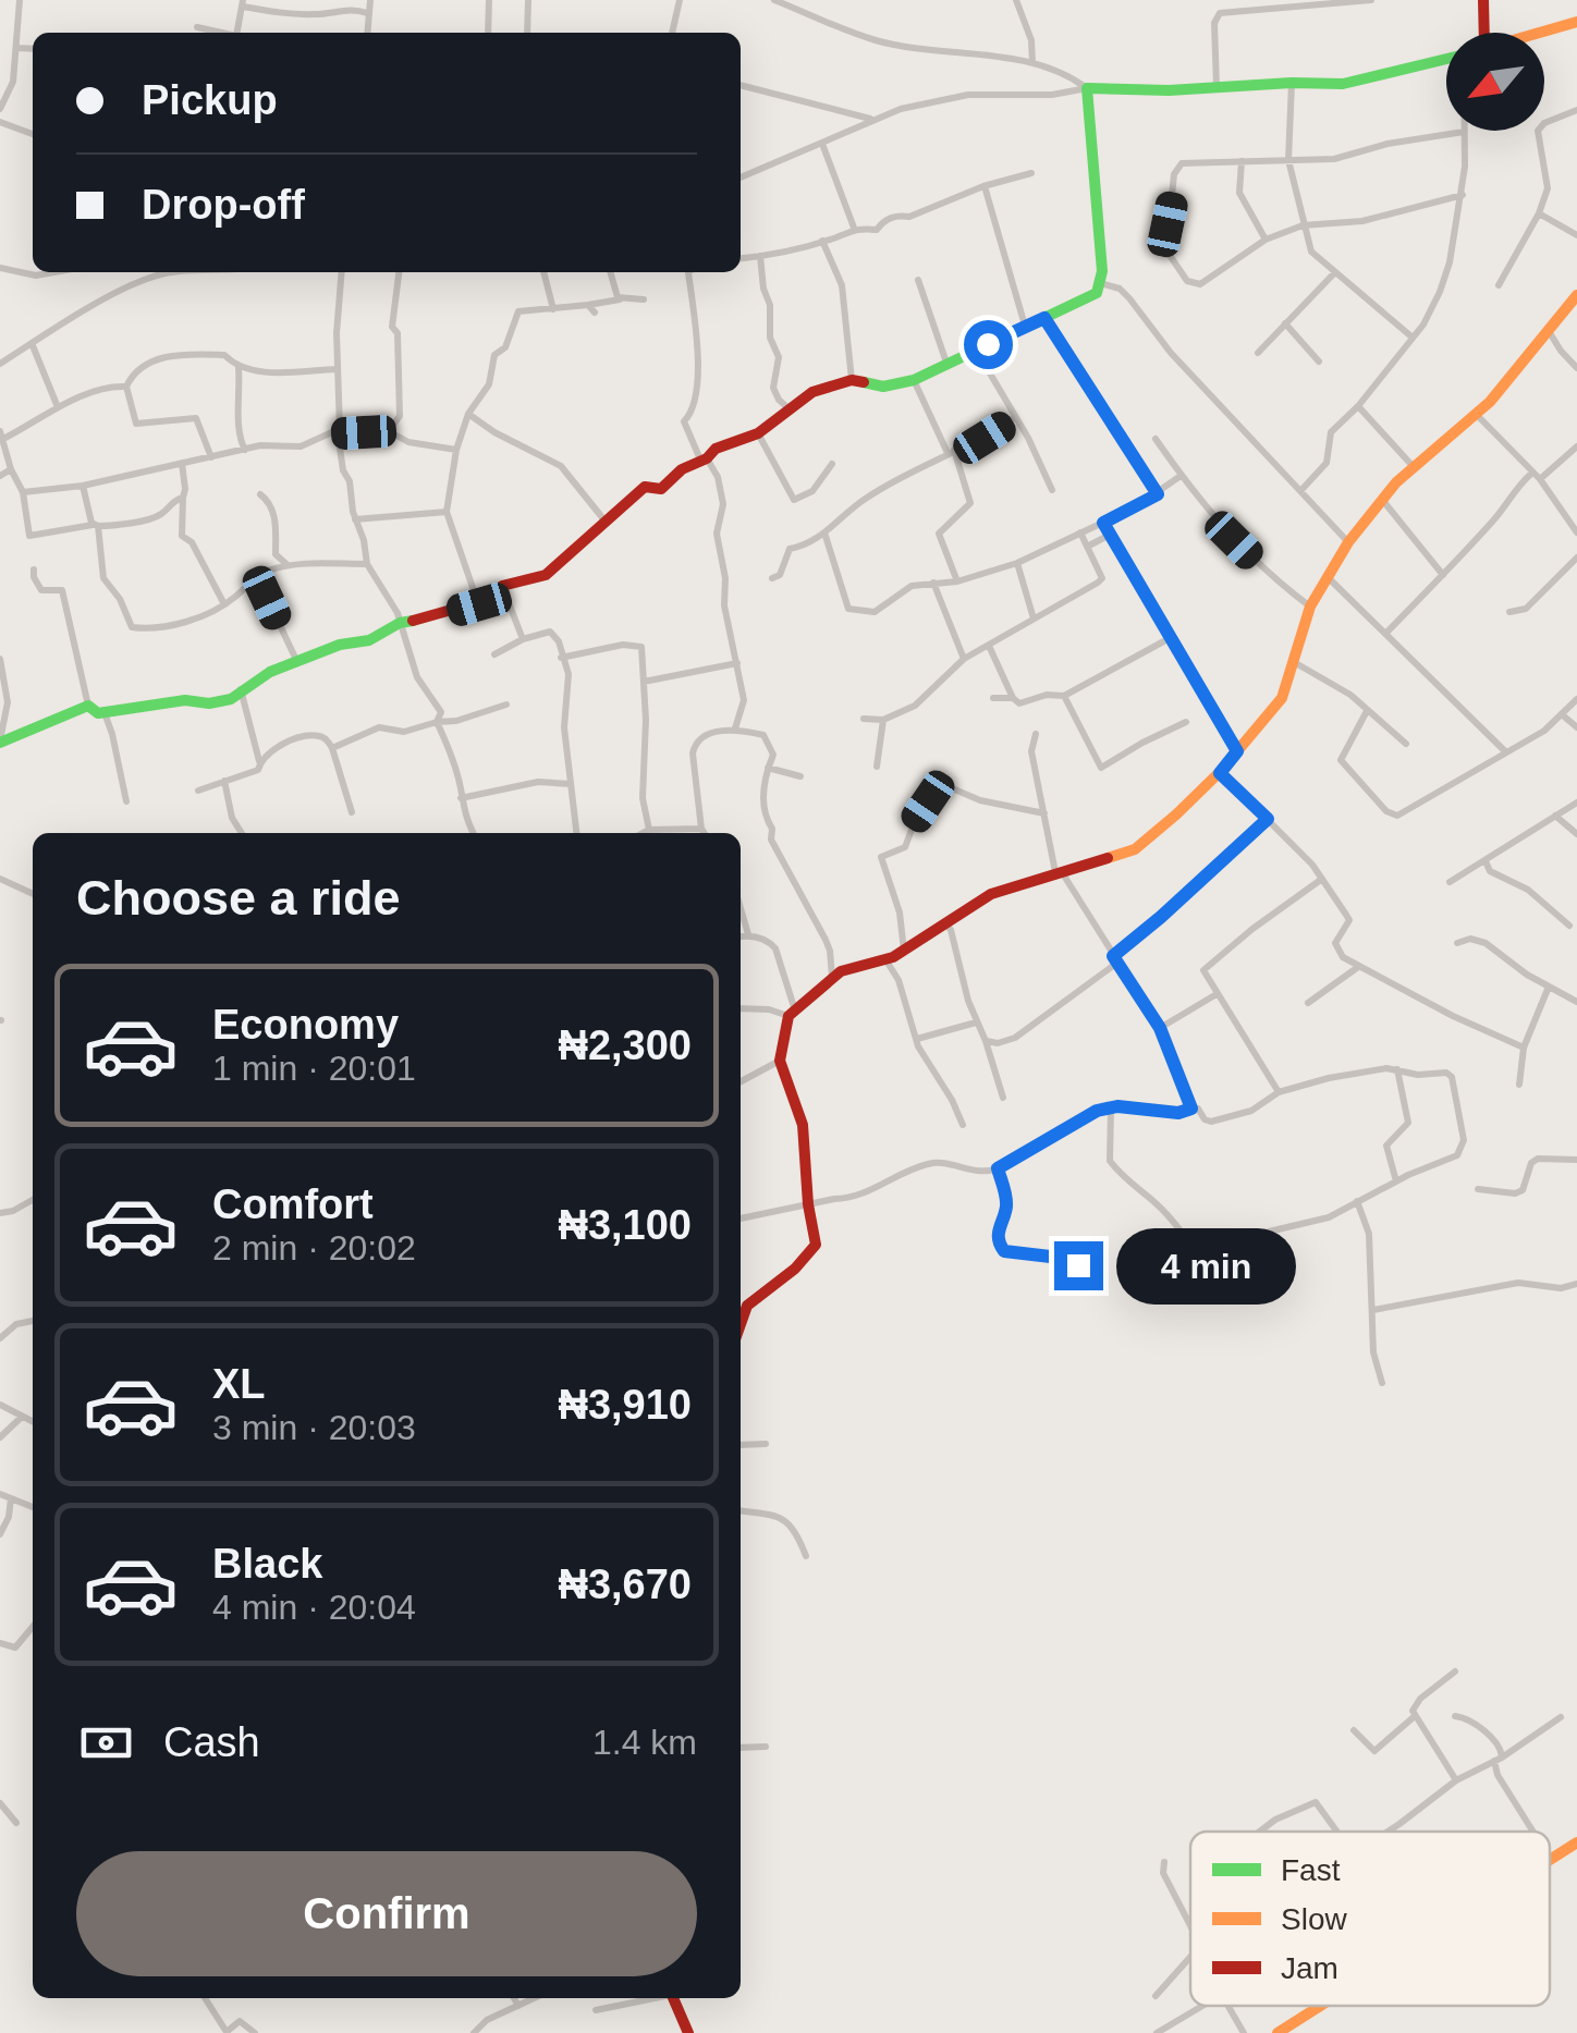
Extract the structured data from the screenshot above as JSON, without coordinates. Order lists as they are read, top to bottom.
{
  "legend": ["Fast", "Slow", "Jam"],
  "north": "bottom left",
  "page": {
    "banner": ["Pickup", "Drop-off"],
    "heading": "Choose a ride",
    "list": [
      {
        "name": "Economy",
        "note": "1 min · 20:01",
        "value": "₦2,300"
      },
      {
        "name": "Comfort",
        "note": "2 min · 20:02",
        "value": "₦3,100"
      },
      {
        "name": "XL",
        "note": "3 min · 20:03",
        "value": "₦3,910"
      },
      {
        "name": "Black",
        "note": "4 min · 20:04",
        "value": "₦3,670"
      }
    ],
    "bubble": "4 min",
    "pay": ["Cash", "1.4 km"],
    "buttons": "Confirm"
  }
}
